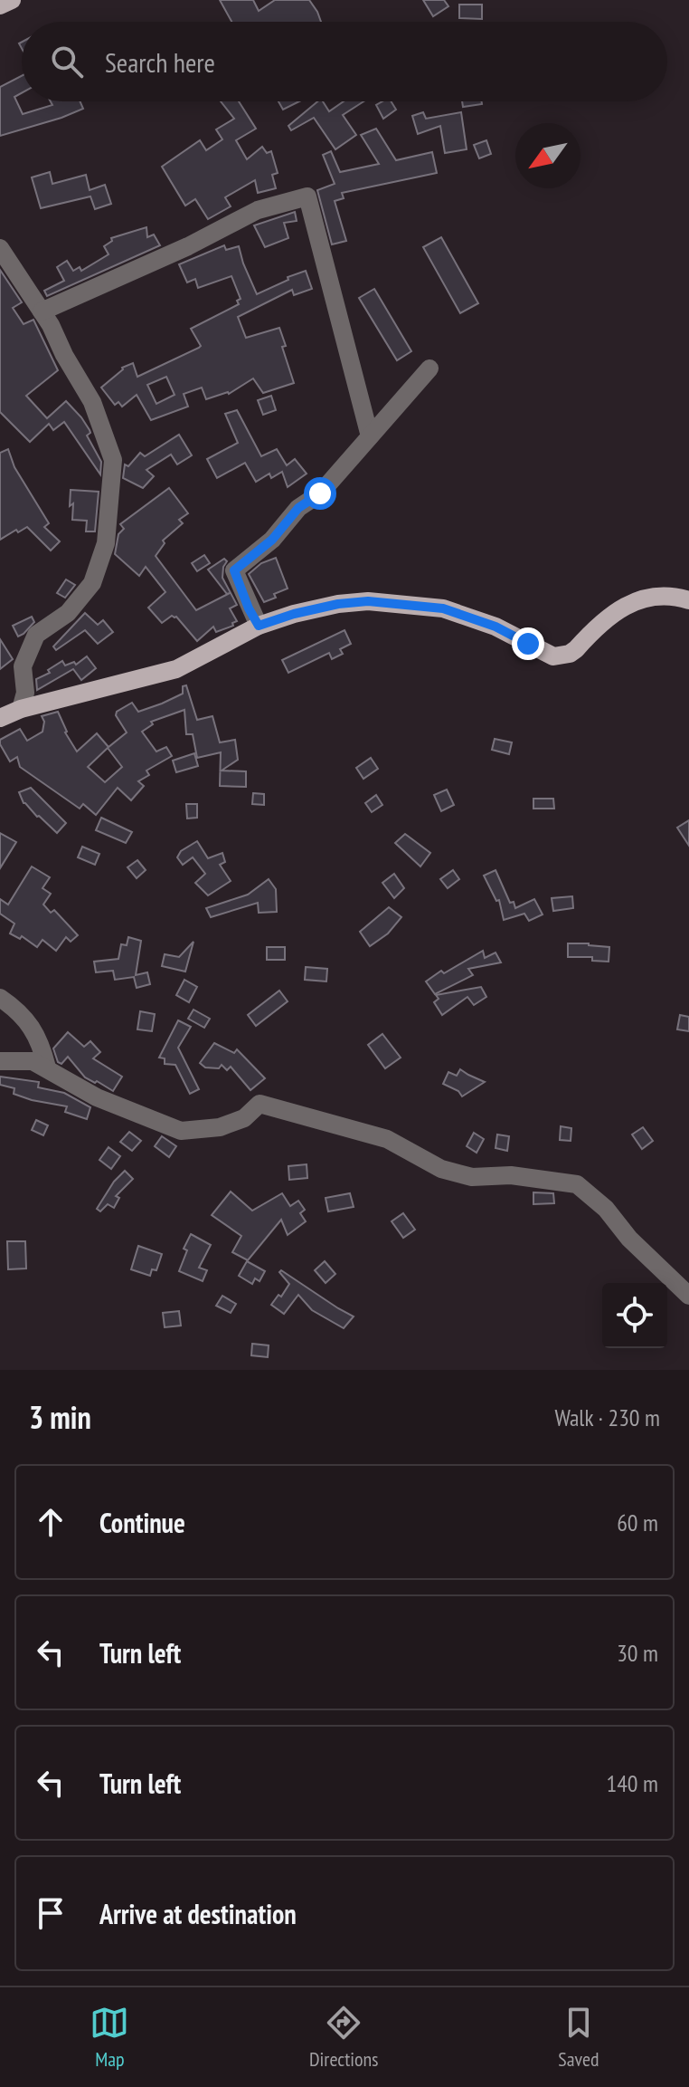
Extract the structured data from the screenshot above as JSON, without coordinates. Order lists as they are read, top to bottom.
{
  "north": "bottom left",
  "page": {
    "search": "Search here",
    "heading": ["3 min", "Walk · 230 m"],
    "list": [
      ["Continue", "60 m"],
      ["Turn left", "30 m"],
      ["Turn left", "140 m"],
      "Arrive at destination"
    ],
    "nav": ["Map", "Directions", "Saved"]
  }
}
